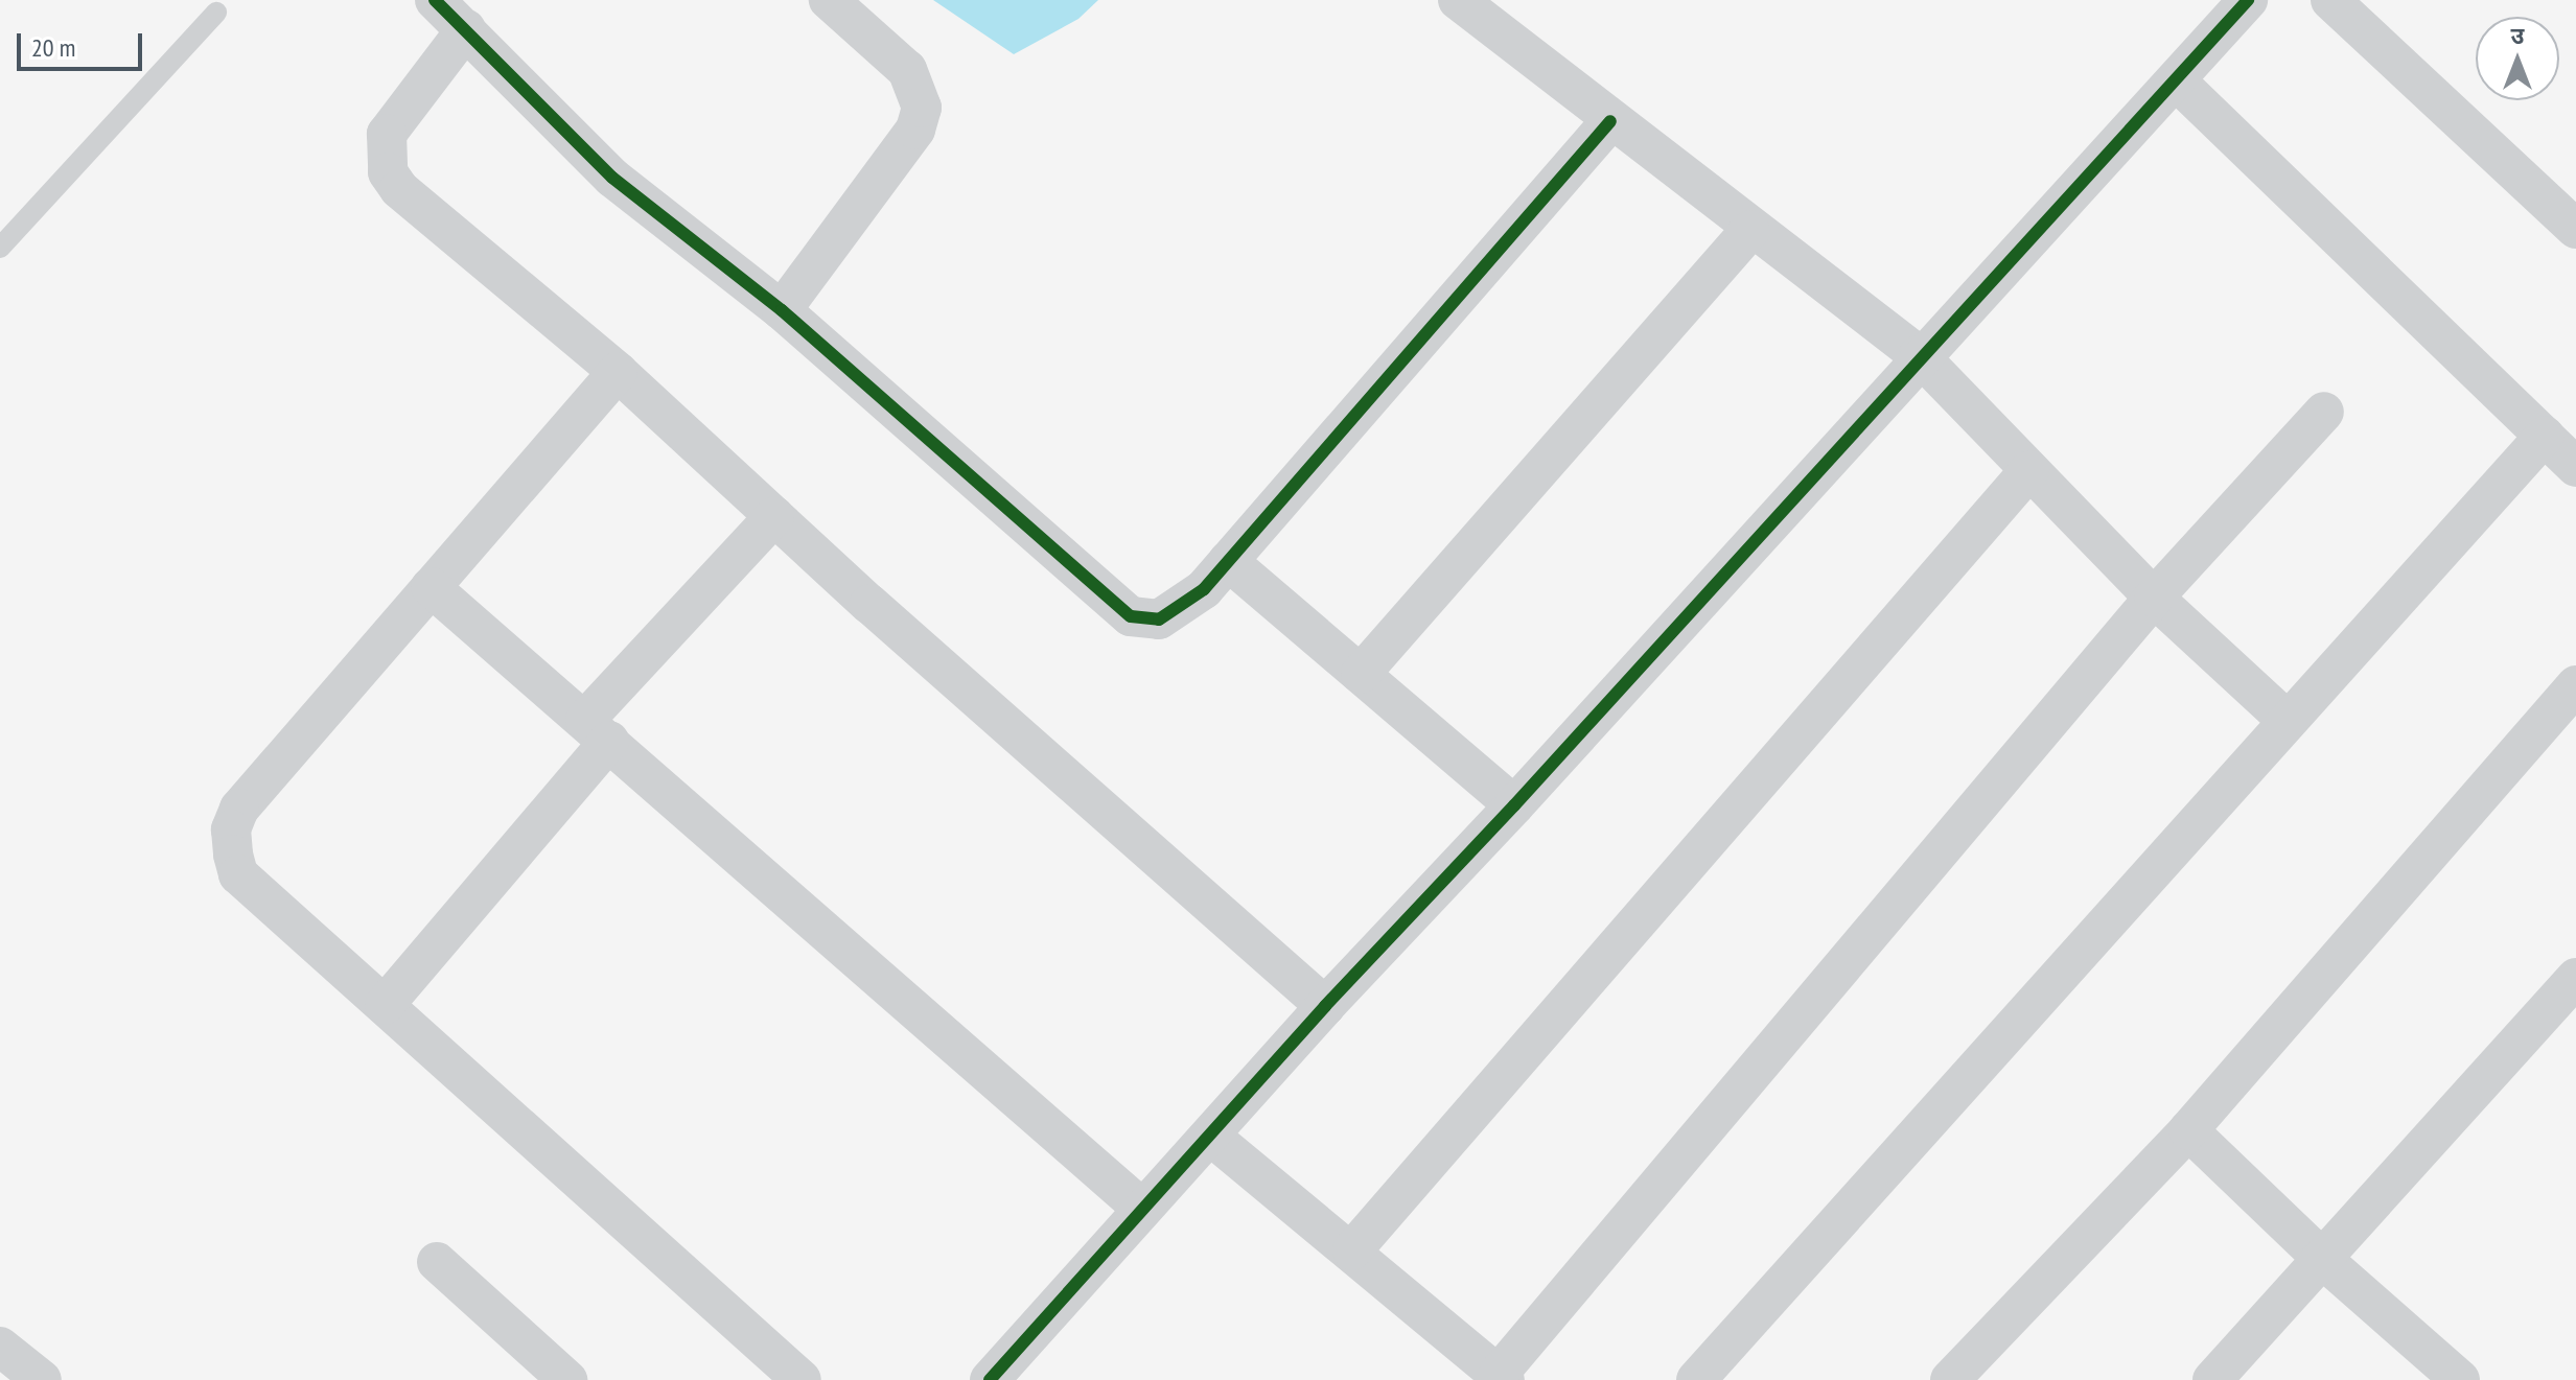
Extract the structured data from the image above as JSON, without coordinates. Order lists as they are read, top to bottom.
{
  "scale_bar": "20 m",
  "north": "top"
}
